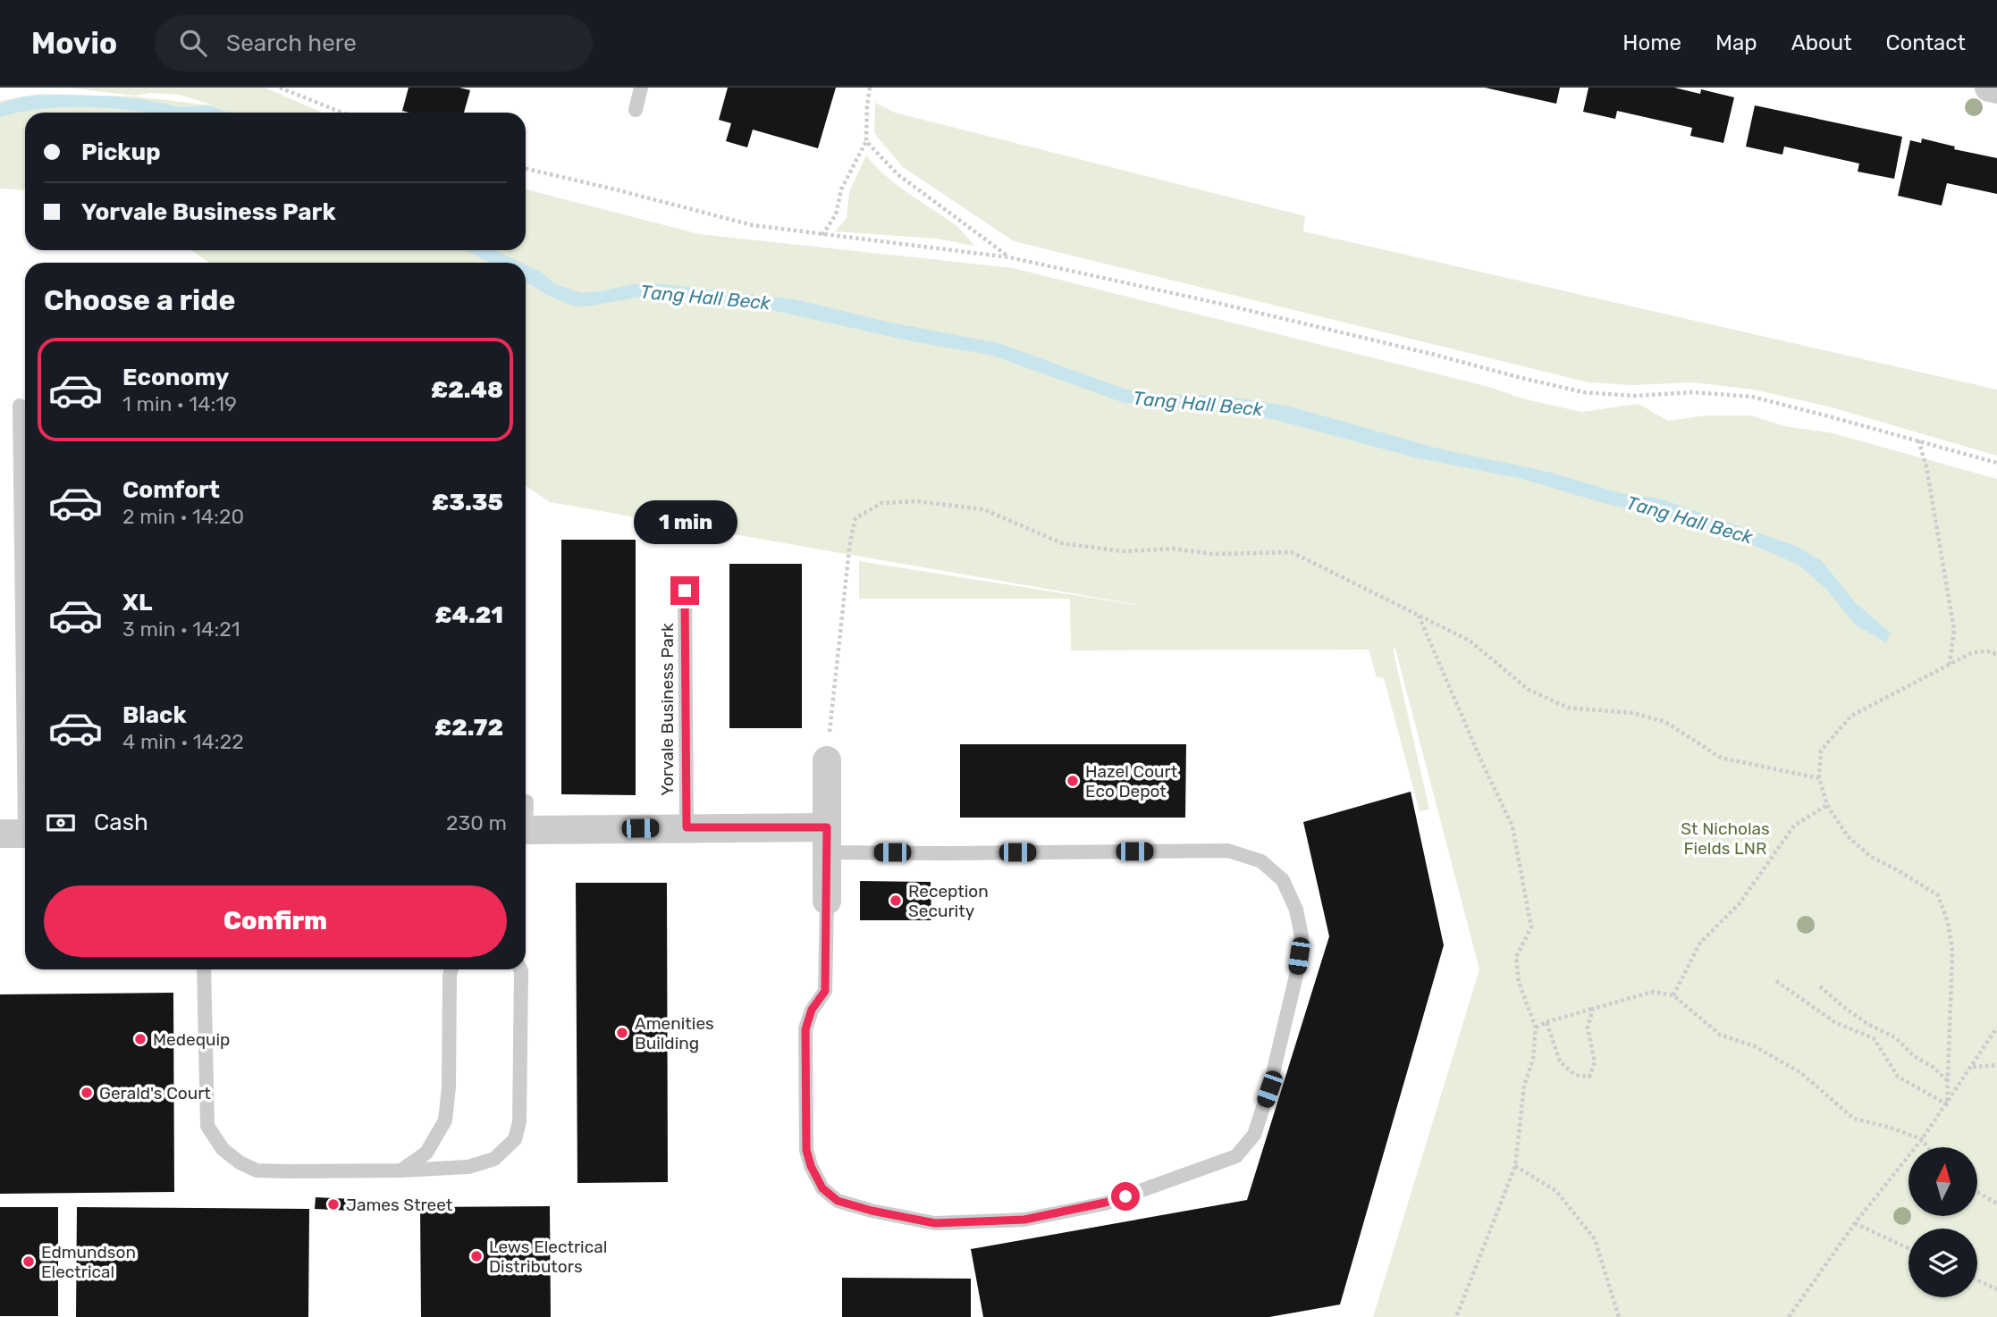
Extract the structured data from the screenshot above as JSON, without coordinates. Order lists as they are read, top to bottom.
{
  "streets": {
    "lane": ["Yorvale Business Park"]
  },
  "water": ["Tang Hall Beck"],
  "parks": ["St Nicholas Fields LNR"],
  "places": [
    "Hazel Court Eco Depot",
    "Reception Security",
    "Amenities Building",
    "Medequip",
    "Gerald's Court",
    "James Street",
    "Lews Electrical Distributors",
    "Edmundson Electrical"
  ],
  "north": "top",
  "page": {
    "header": "Movio",
    "search": "Search here",
    "nav": [
      "Home",
      "Map",
      "About",
      "Contact"
    ],
    "banner": ["Pickup", "Yorvale Business Park"],
    "heading": "Choose a ride",
    "list": [
      {
        "name": "Economy",
        "note": "1 min · 14:19",
        "value": "£2.48"
      },
      {
        "name": "Comfort",
        "note": "2 min · 14:20",
        "value": "£3.35"
      },
      {
        "name": "XL",
        "note": "3 min · 14:21",
        "value": "£4.21"
      },
      {
        "name": "Black",
        "note": "4 min · 14:22",
        "value": "£2.72"
      }
    ],
    "bubble": "1 min",
    "pay": ["Cash", "230 m"],
    "buttons": "Confirm"
  }
}
